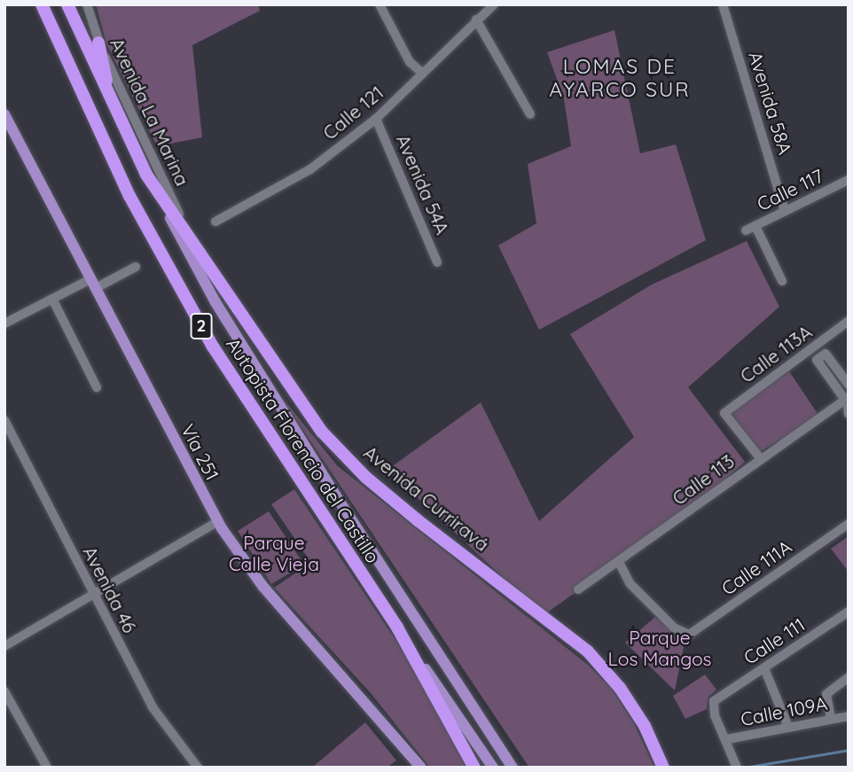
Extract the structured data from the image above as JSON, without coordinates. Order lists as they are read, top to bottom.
{
  "streets": {
    "highway": ["2", "Autopista Florencio del Castillo", "Avenida Curriravá"],
    "main road": ["Vía 251"],
    "street": [
      "Avenida 58A",
      "Avenida La Marina",
      "Calle 121",
      "Avenida 54A",
      "Calle 117",
      "Calle 113A",
      "Calle 113",
      "Calle 111A",
      "Avenida 46",
      "Calle 111",
      "Calle 109A"
    ]
  },
  "crossings": [
    ["Avenida 58A", "Calle 117"],
    ["Avenida La Marina", "Avenida Curriravá"],
    ["Calle 121", "Avenida 54A"],
    ["2", "Autopista Florencio del Castillo"],
    ["Calle 113A", "Calle 113"],
    ["Autopista Florencio del Castillo", "Avenida Curriravá"],
    ["Calle 113", "Calle 111A"],
    ["Calle 111", "Calle 109A"]
  ],
  "districts": ["LOMAS DE AYARCO SUR"],
  "parks": ["Parque Calle Vieja", "Parque Los Mangos"]
}
